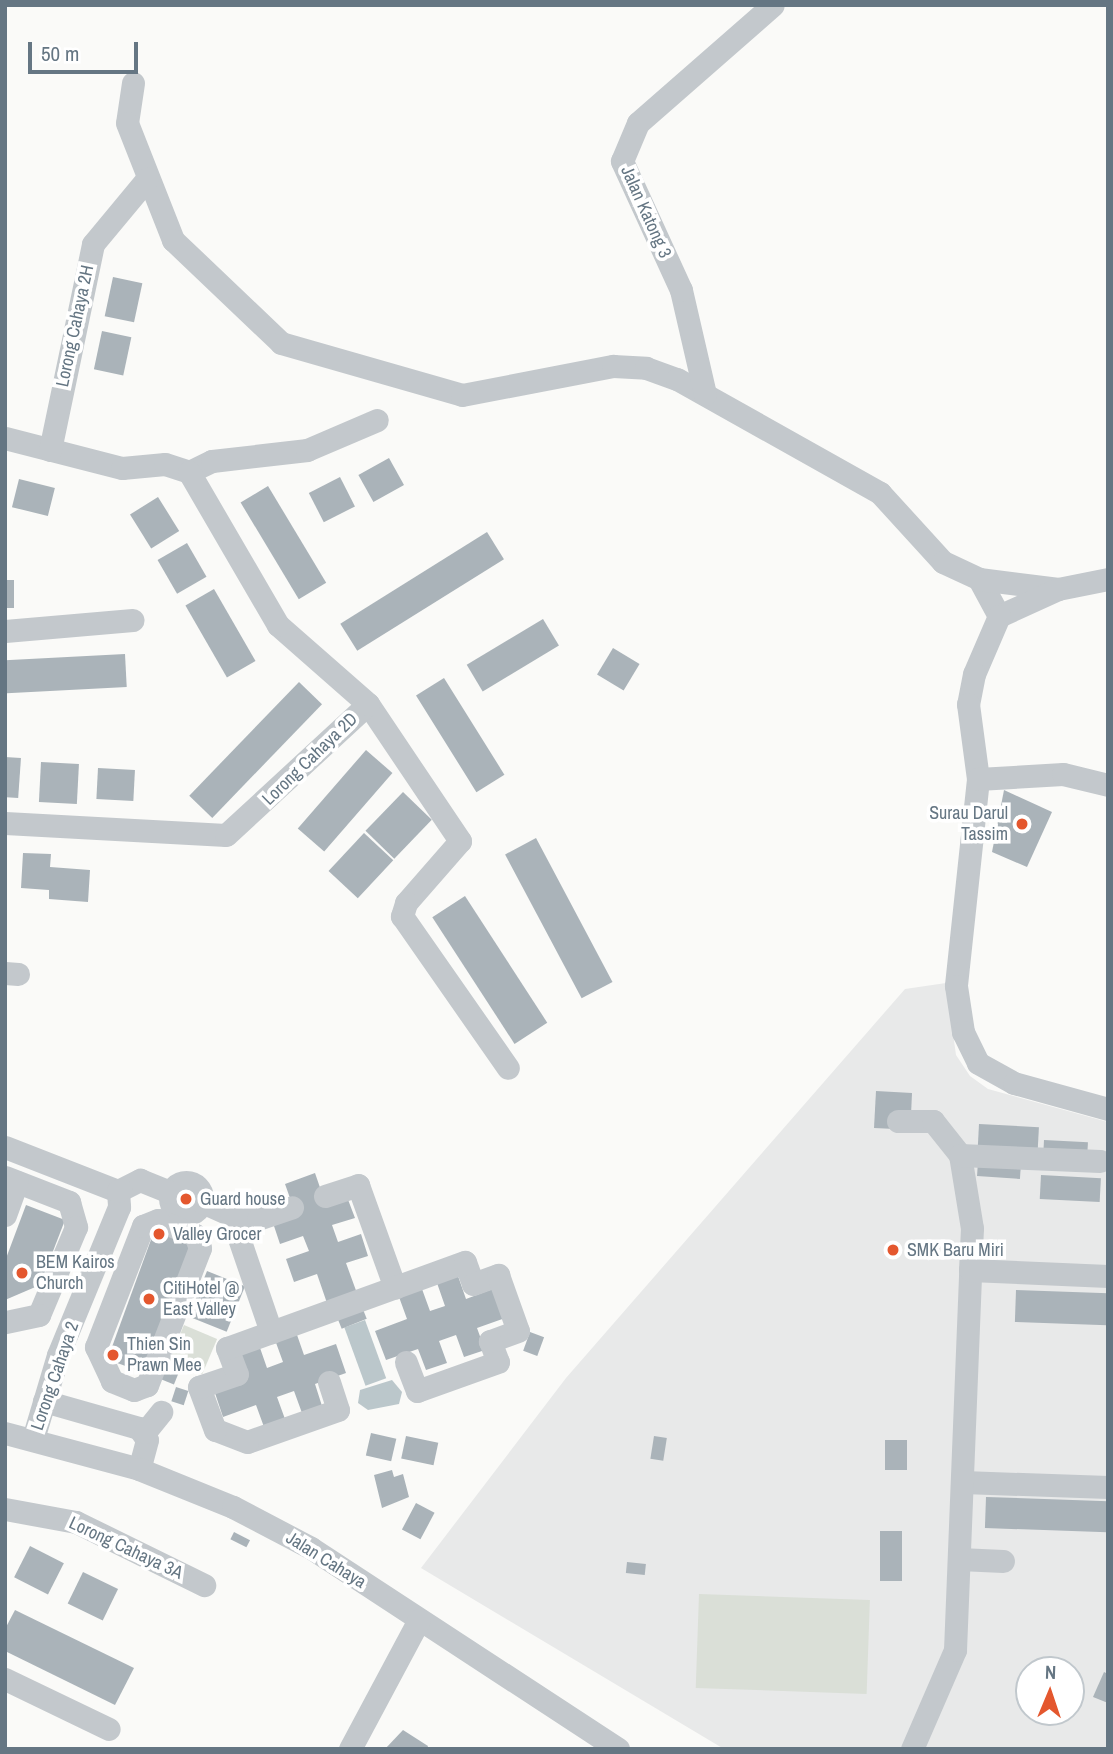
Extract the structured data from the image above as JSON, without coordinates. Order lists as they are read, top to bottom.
{
  "streets": {
    "street": [
      "Jalan Katong 3",
      "Lorong Cahaya 2H",
      "Lorong Cahaya 2D",
      "Lorong Cahaya 2",
      "Lorong Cahaya 3A",
      "Jalan Cahaya"
    ]
  },
  "crossings": [
    ["Lorong Cahaya 2", "Jalan Cahaya"]
  ],
  "places": [
    "Surau Darul Tassim",
    "Guard house",
    "Valley Grocer",
    "SMK Baru Miri",
    "BEM Kairos Church",
    "CitiHotel @ East Valley",
    "Thien Sin Prawn Mee"
  ],
  "scale_bar": "50 m",
  "north": "top"
}
